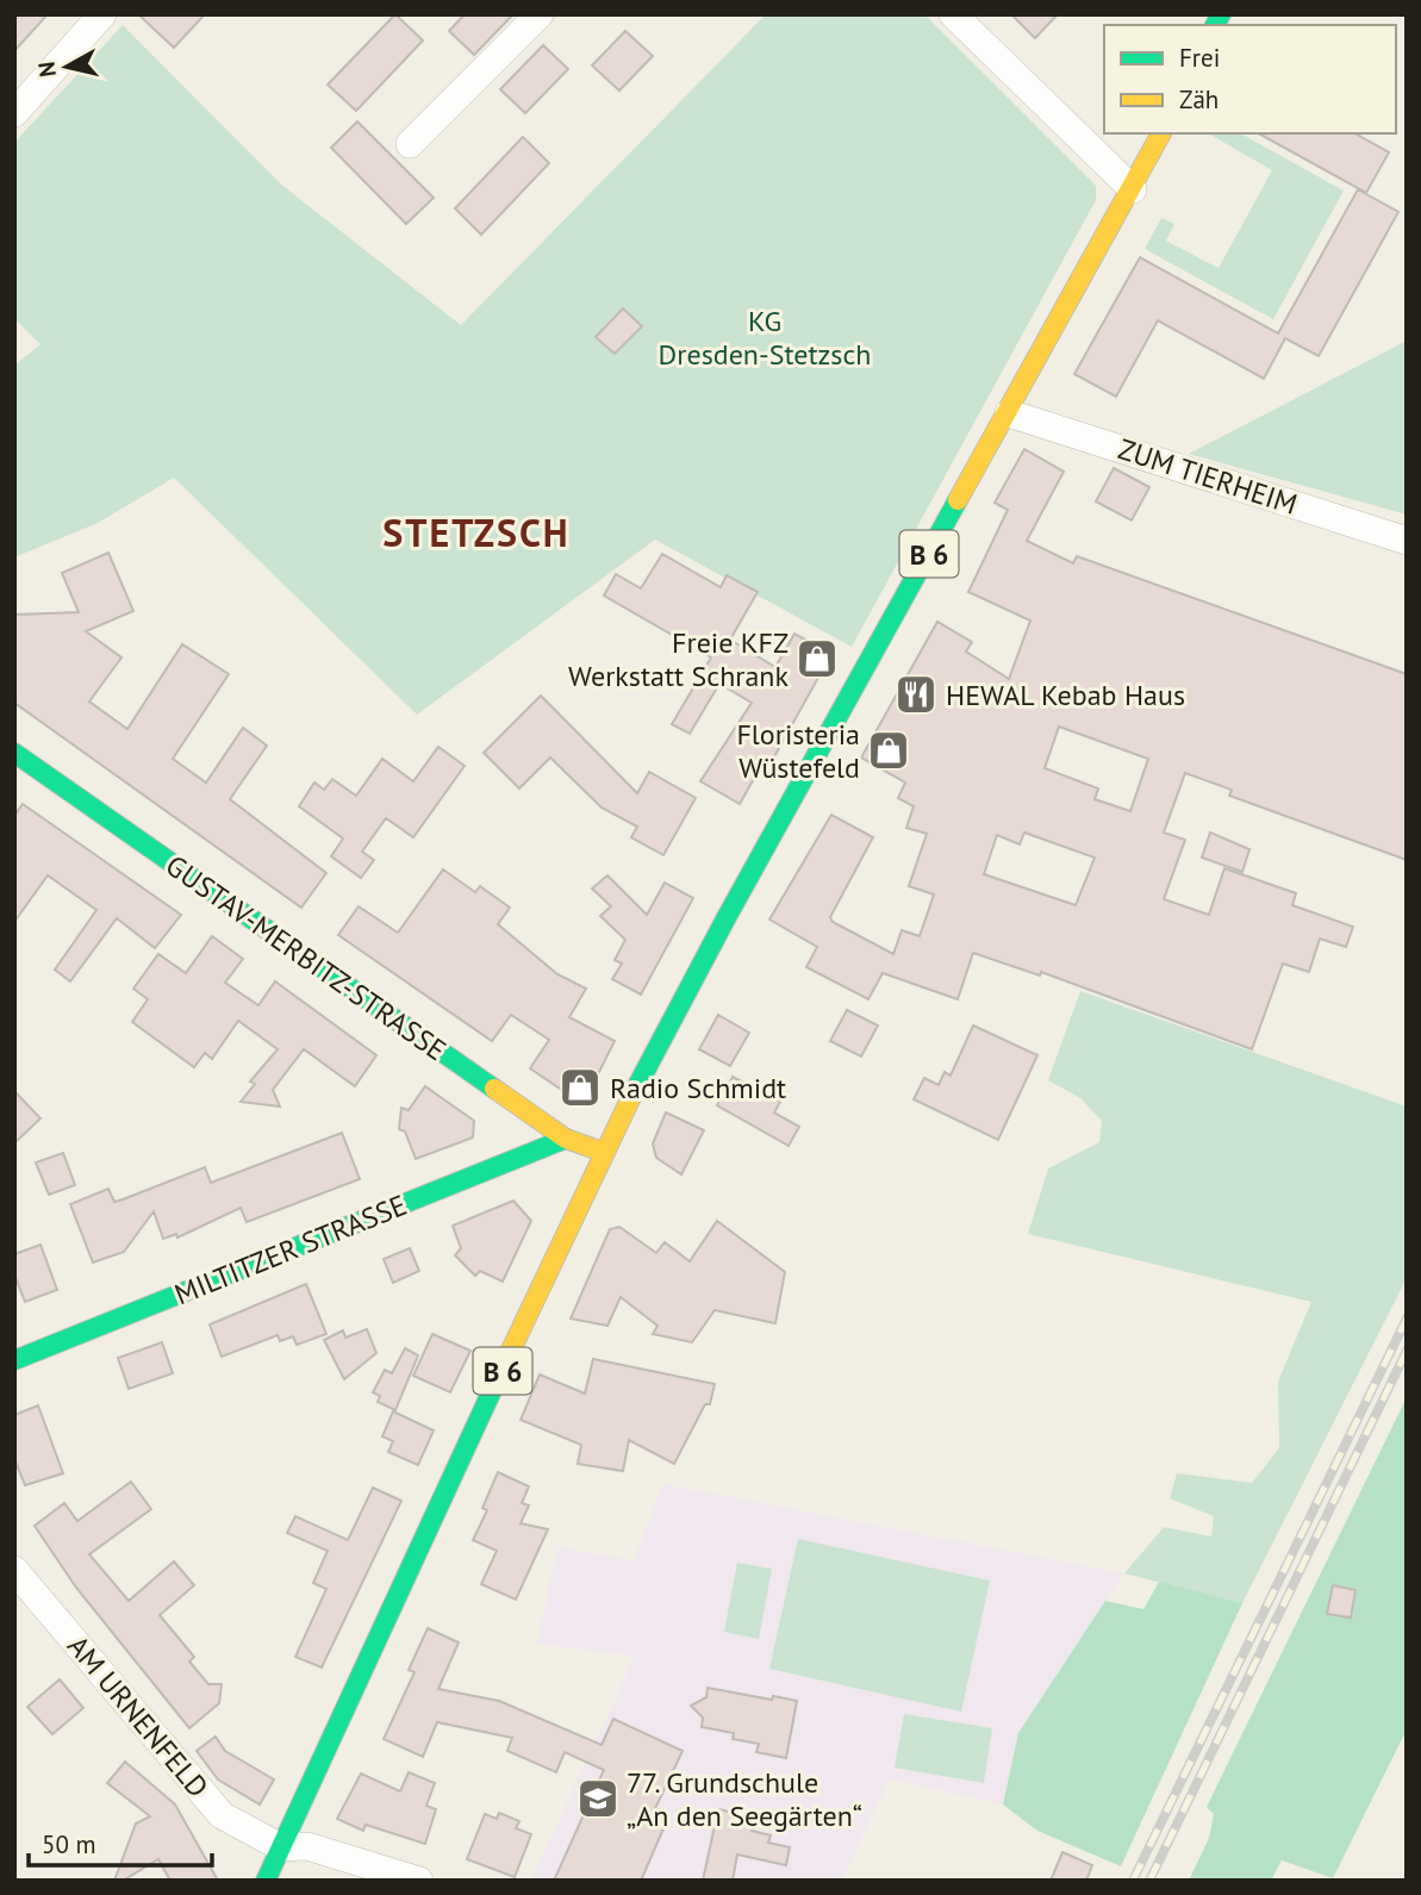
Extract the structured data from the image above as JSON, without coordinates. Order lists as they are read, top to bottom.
{
  "streets": {
    "main road": ["B 6", "GUSTAV-MERBITZ-STRASSE", "MILTITZER STRASSE"],
    "street": ["ZUM TIERHEIM", "AM URNENFELD"]
  },
  "crossings": [
    ["ZUM TIERHEIM", "B 6"],
    ["B 6", "GUSTAV-MERBITZ-STRASSE"],
    ["B 6", "AM URNENFELD"],
    ["GUSTAV-MERBITZ-STRASSE", "MILTITZER STRASSE"]
  ],
  "districts": ["STETZSCH"],
  "parks": ["KG Dresden-Stetzsch"],
  "places": {
    "shop": ["Freie KFZ Werkstatt Schrank", "Floristeria Wüstefeld", "Radio Schmidt"],
    "restaurant": ["HEWAL Kebab Haus"],
    "school or university": ["77. Grundschule „An den Seegärten“"]
  },
  "legend": ["Frei", "Zäh"],
  "scale_bar": "50 m",
  "north": "left"
}
